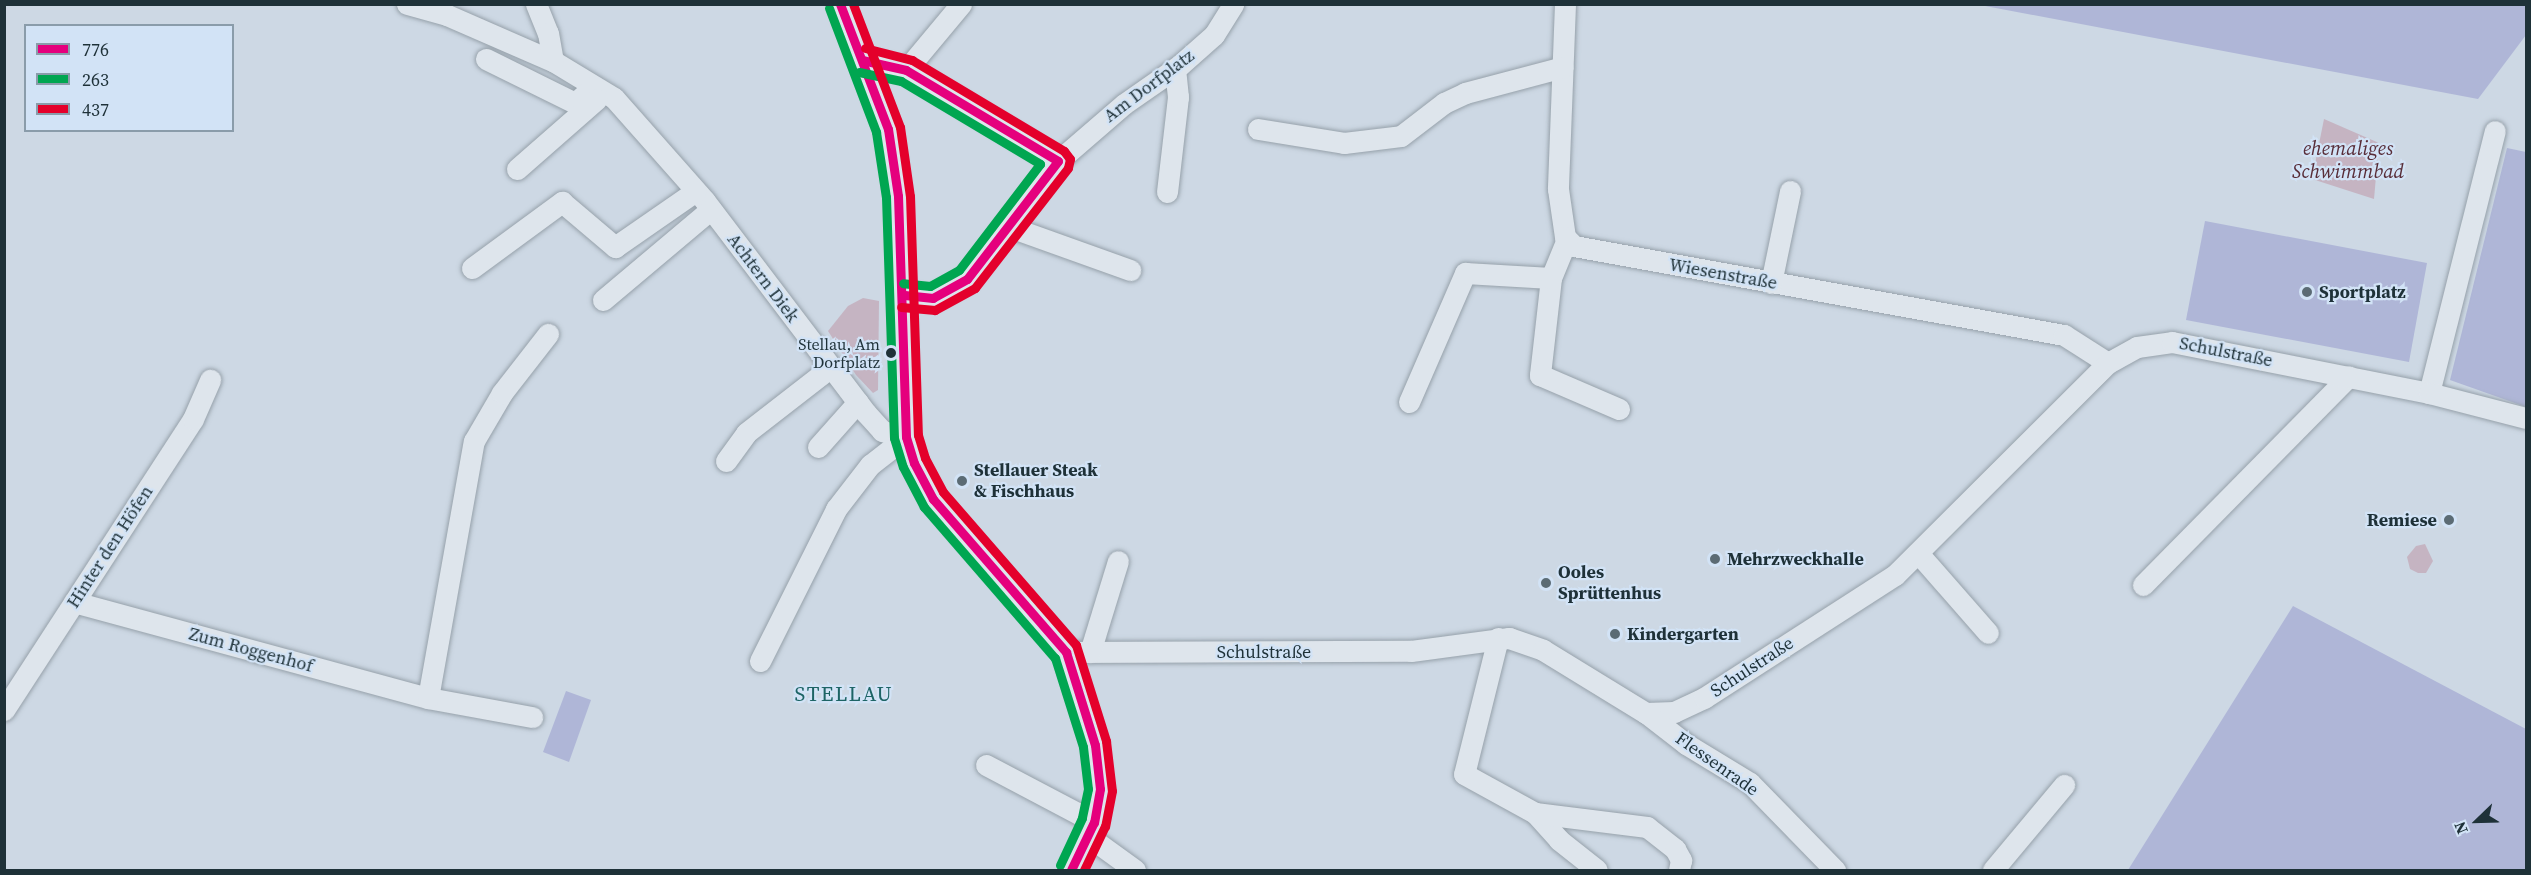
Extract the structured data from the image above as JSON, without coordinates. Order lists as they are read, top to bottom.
{
  "streets": {
    "street": [
      "Am Dorfplatz",
      "Wiesenstraße",
      "Achtern Diek",
      "Schulstraße",
      "Hinter den Höfen",
      "Zum Roggenhof",
      "Flessenrade"
    ]
  },
  "crossings": [
    ["Wiesenstraße", "Schulstraße"],
    ["Schulstraße", "Flessenrade"],
    ["Hinter den Höfen", "Zum Roggenhof"]
  ],
  "districts": ["STELLAU"],
  "water": ["ehemaliges Schwimmbad"],
  "places": [
    "Sportplatz",
    "Stellau, Am Dorfplatz",
    "Stellauer Steak & Fischhaus",
    "Remiese",
    "Mehrzweckhalle",
    "Ooles Sprüttenhus",
    "Kindergarten"
  ],
  "lines": ["transit line 776", "transit line 437", "transit line 263"],
  "legend": ["776", "263", "437"],
  "north": "bottom left"
}
